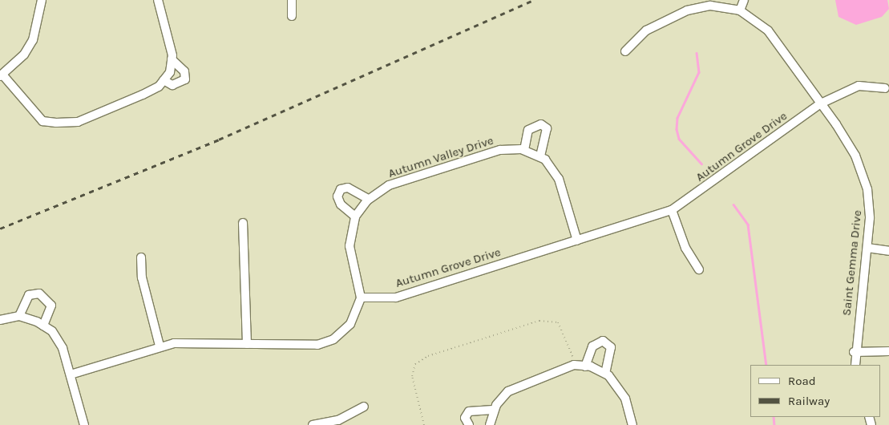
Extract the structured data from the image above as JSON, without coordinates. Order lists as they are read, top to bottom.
{
  "streets": {
    "street": ["Autumn Grove Drive", "Autumn Valley Drive", "Saint Gemma Drive"]
  },
  "crossings": [
    ["Autumn Grove Drive", "Autumn Valley Drive"],
    ["Autumn Grove Drive", "Saint Gemma Drive"]
  ],
  "legend": ["Road", "Railway"]
}
